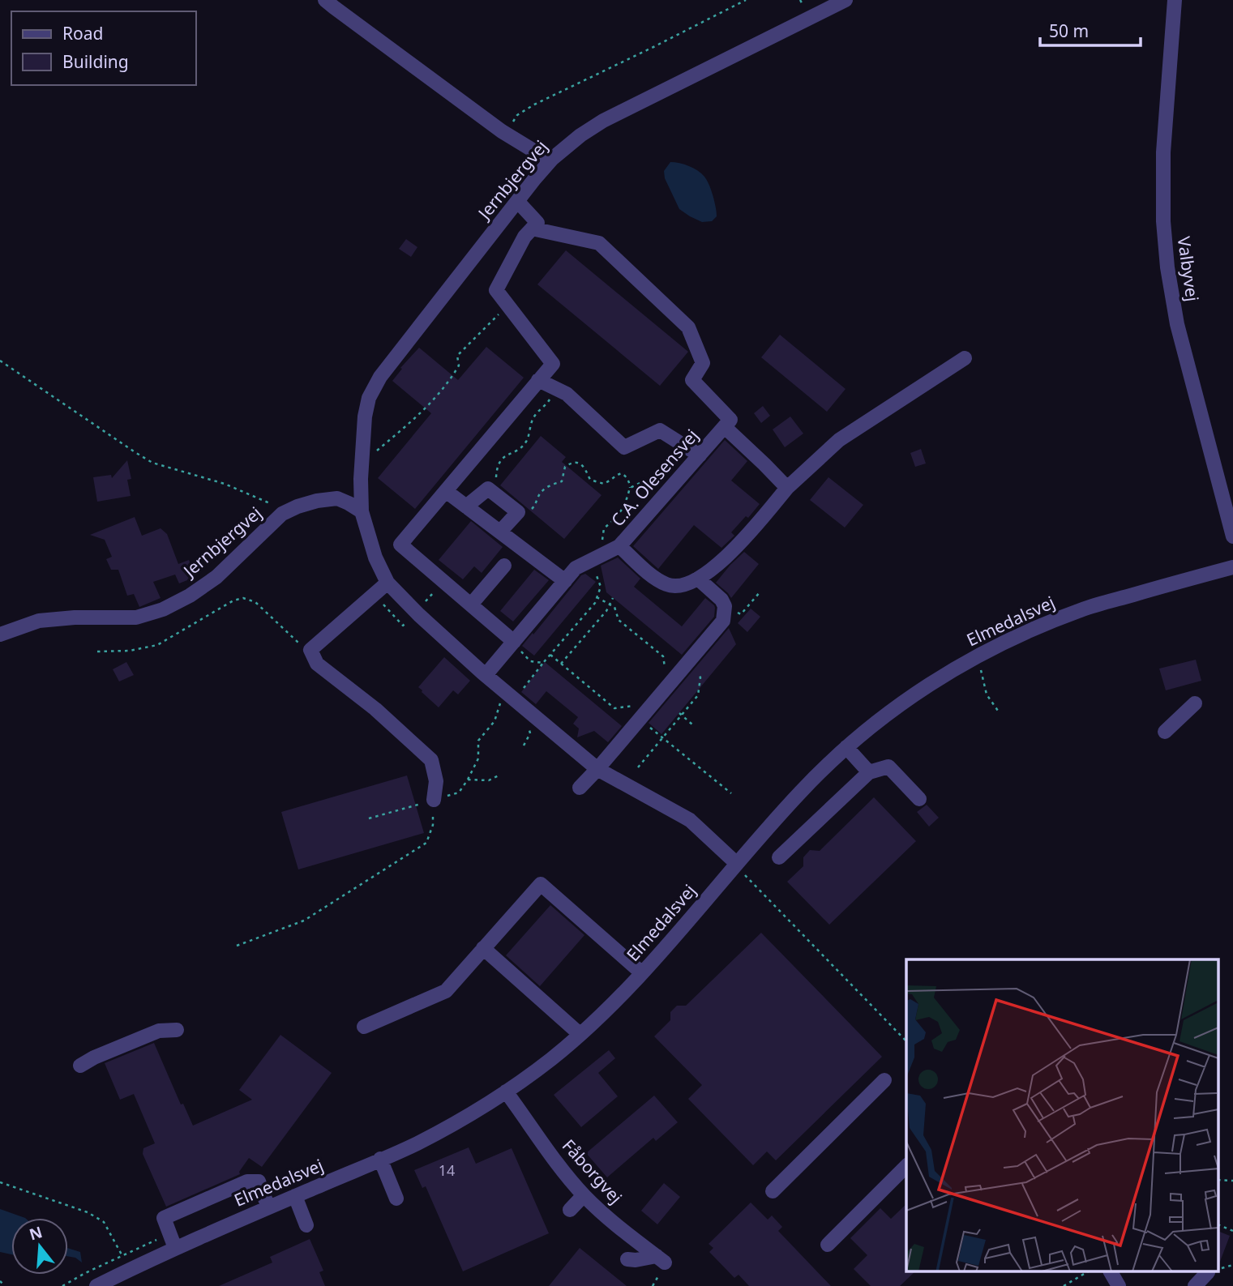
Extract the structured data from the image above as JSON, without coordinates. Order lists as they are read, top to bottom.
{
  "streets": {
    "street": [
      "Jernbjergvej",
      "Valbyvej",
      "C.A. Olesensvej",
      "Elmedalsvej",
      "Fåborgvej"
    ]
  },
  "crossings": [
    ["Elmedalsvej", "Fåborgvej"]
  ],
  "house_numbers": ["14"],
  "legend": ["Road", "Building"],
  "scale_bar": "50 m",
  "north": "top"
}
